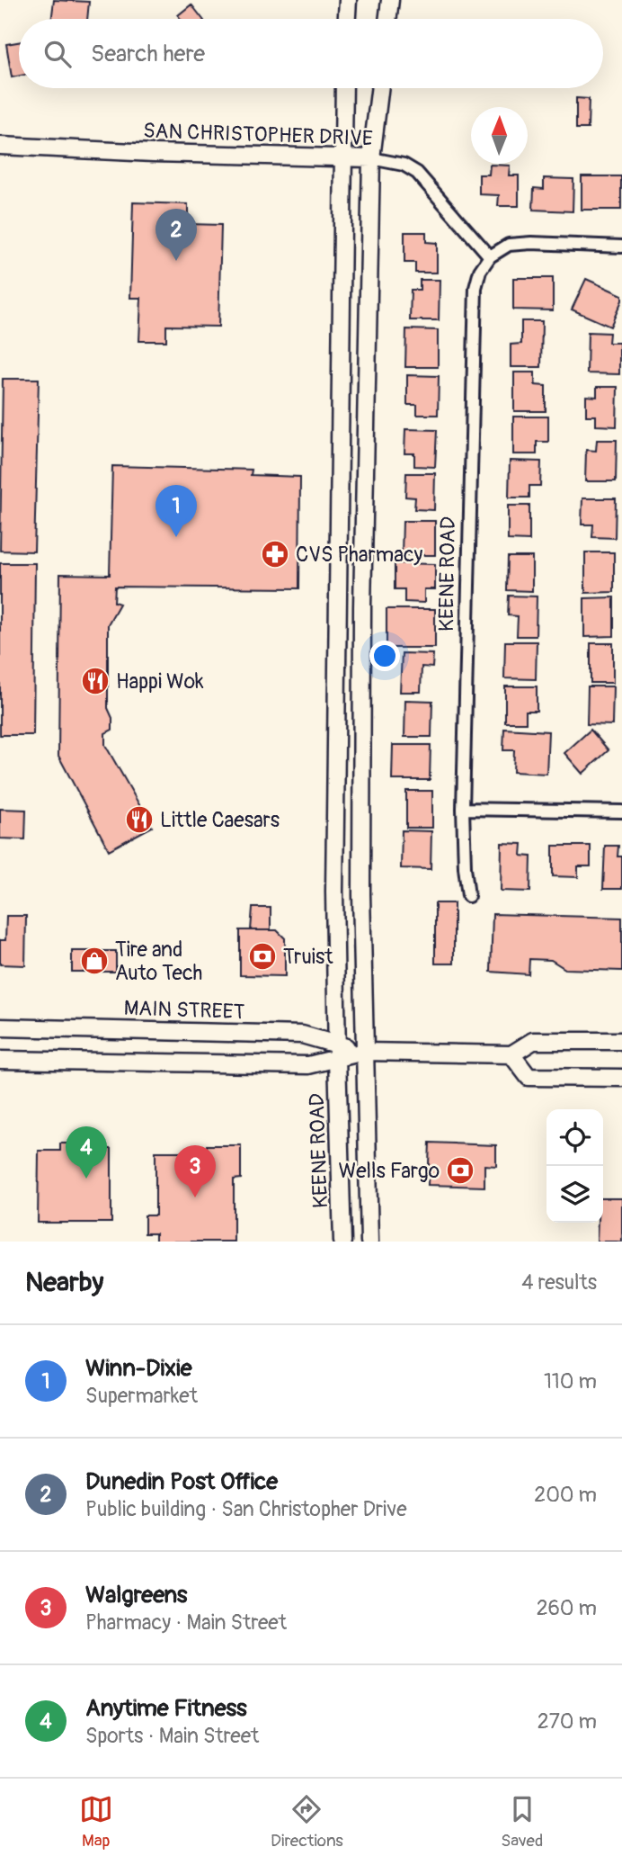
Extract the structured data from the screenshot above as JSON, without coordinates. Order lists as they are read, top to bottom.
{
  "streets": {
    "main road": ["SAN CHRISTOPHER DRIVE", "KEENE ROAD", "MAIN STREET"]
  },
  "crossings": [
    ["SAN CHRISTOPHER DRIVE", "KEENE ROAD"],
    ["KEENE ROAD", "MAIN STREET"]
  ],
  "places": {
    "pharmacy": ["CVS Pharmacy"],
    "restaurant": ["Happi Wok", "Little Caesars"],
    "bank": ["Truist", "Wells Fargo"],
    "shop": ["Tire and Auto Tech"]
  },
  "north": "top",
  "page": {
    "search": "Search here",
    "pins": [
      "2",
      "1",
      "4",
      "3"
    ],
    "heading": ["Nearby", "4 results"],
    "list": [
      {
        "mark": "1",
        "name": "Winn-Dixie",
        "note": "Supermarket",
        "value": "110 m"
      },
      {
        "mark": "2",
        "name": "Dunedin Post Office",
        "note": "Public building · San Christopher Drive",
        "value": "200 m"
      },
      {
        "mark": "3",
        "name": "Walgreens",
        "note": "Pharmacy · Main Street",
        "value": "260 m"
      },
      {
        "mark": "4",
        "name": "Anytime Fitness",
        "note": "Sports · Main Street",
        "value": "270 m"
      }
    ],
    "nav": ["Map", "Directions", "Saved"]
  }
}
